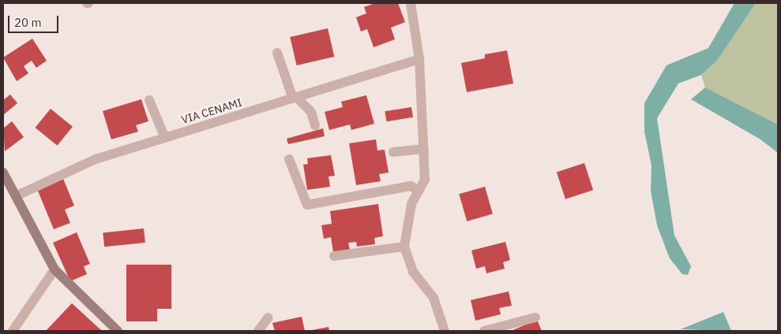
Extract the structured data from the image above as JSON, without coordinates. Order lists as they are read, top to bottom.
{
  "streets": {
    "street": ["VIA CENAMI"]
  },
  "scale_bar": "20 m"
}
